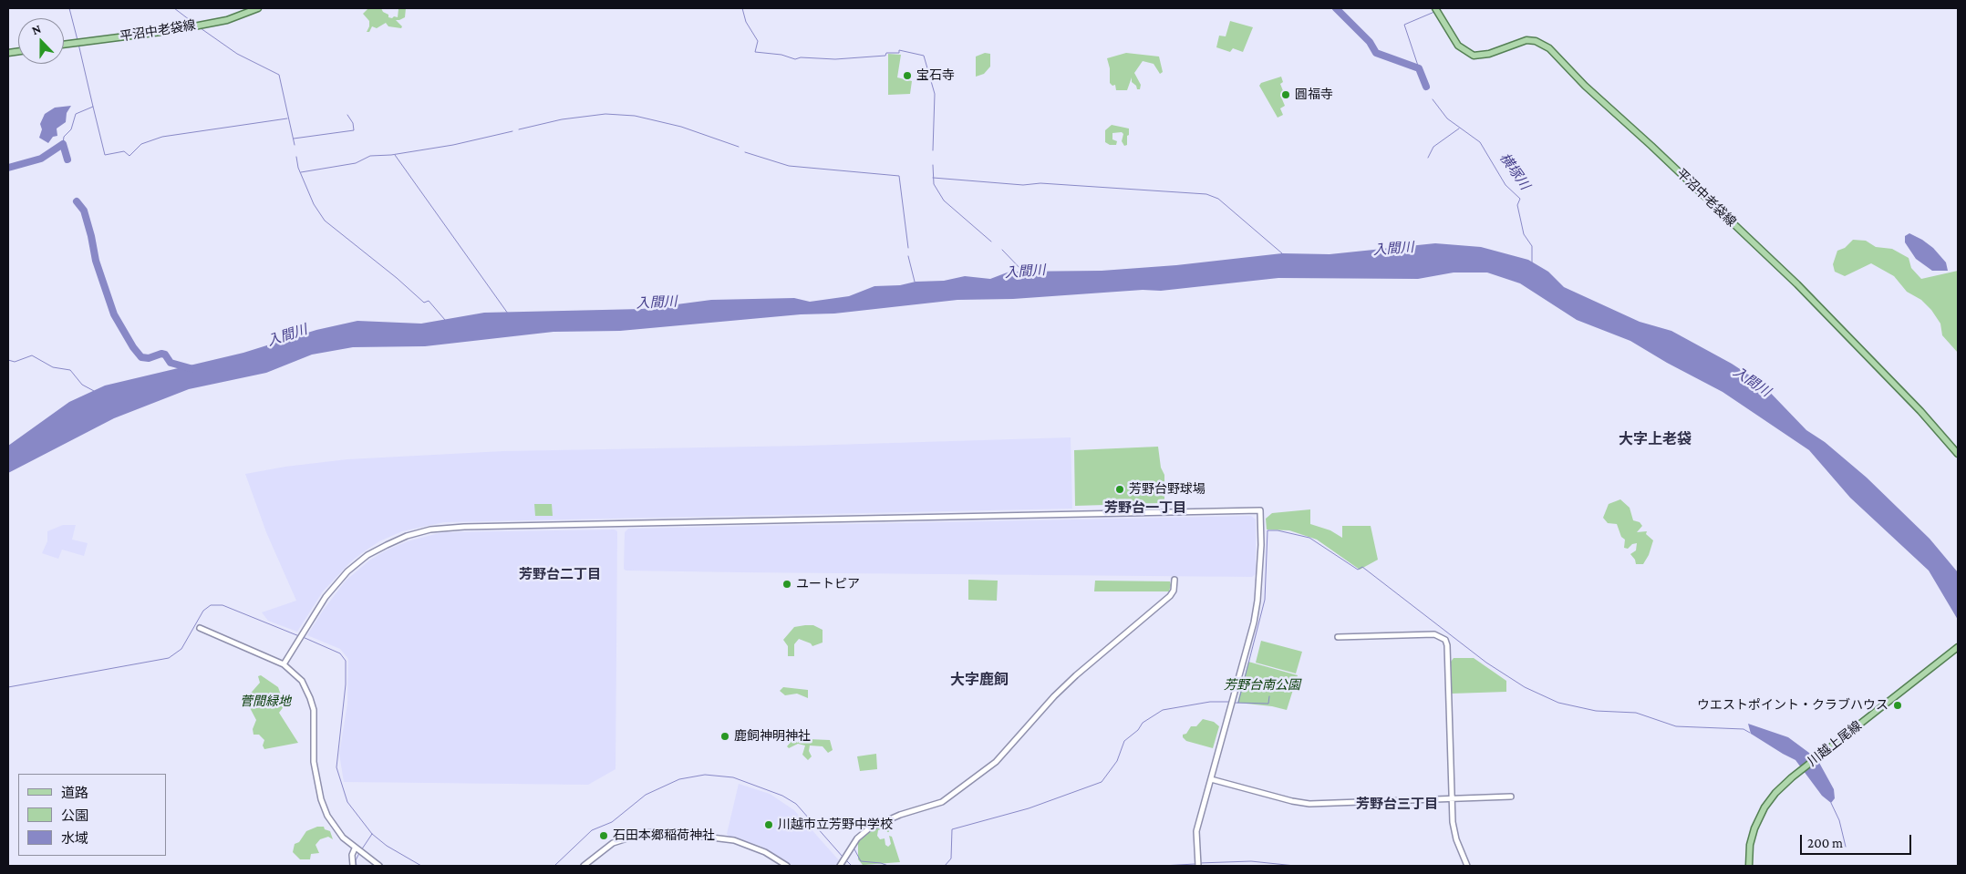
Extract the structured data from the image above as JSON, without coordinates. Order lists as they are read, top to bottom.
{
  "streets": {
    "main road": ["平沼中老袋線", "川越上尾線"]
  },
  "districts": [
    "大字上老袋",
    "芳野台一丁目",
    "芳野台二丁目",
    "大字鹿飼",
    "芳野台三丁目"
  ],
  "water": ["横塚川", "入間川"],
  "parks": ["芳野台南公園", "菅間緑地"],
  "places": [
    "宝石寺",
    "圓福寺",
    "芳野台野球場",
    "ユートピア",
    "ウエストポイント・クラブハウス",
    "鹿飼神明神社",
    "川越市立芳野中学校",
    "石田本郷稲荷神社"
  ],
  "legend": ["道路", "公園", "水域"],
  "scale_bar": "200 m",
  "north": "top"
}
